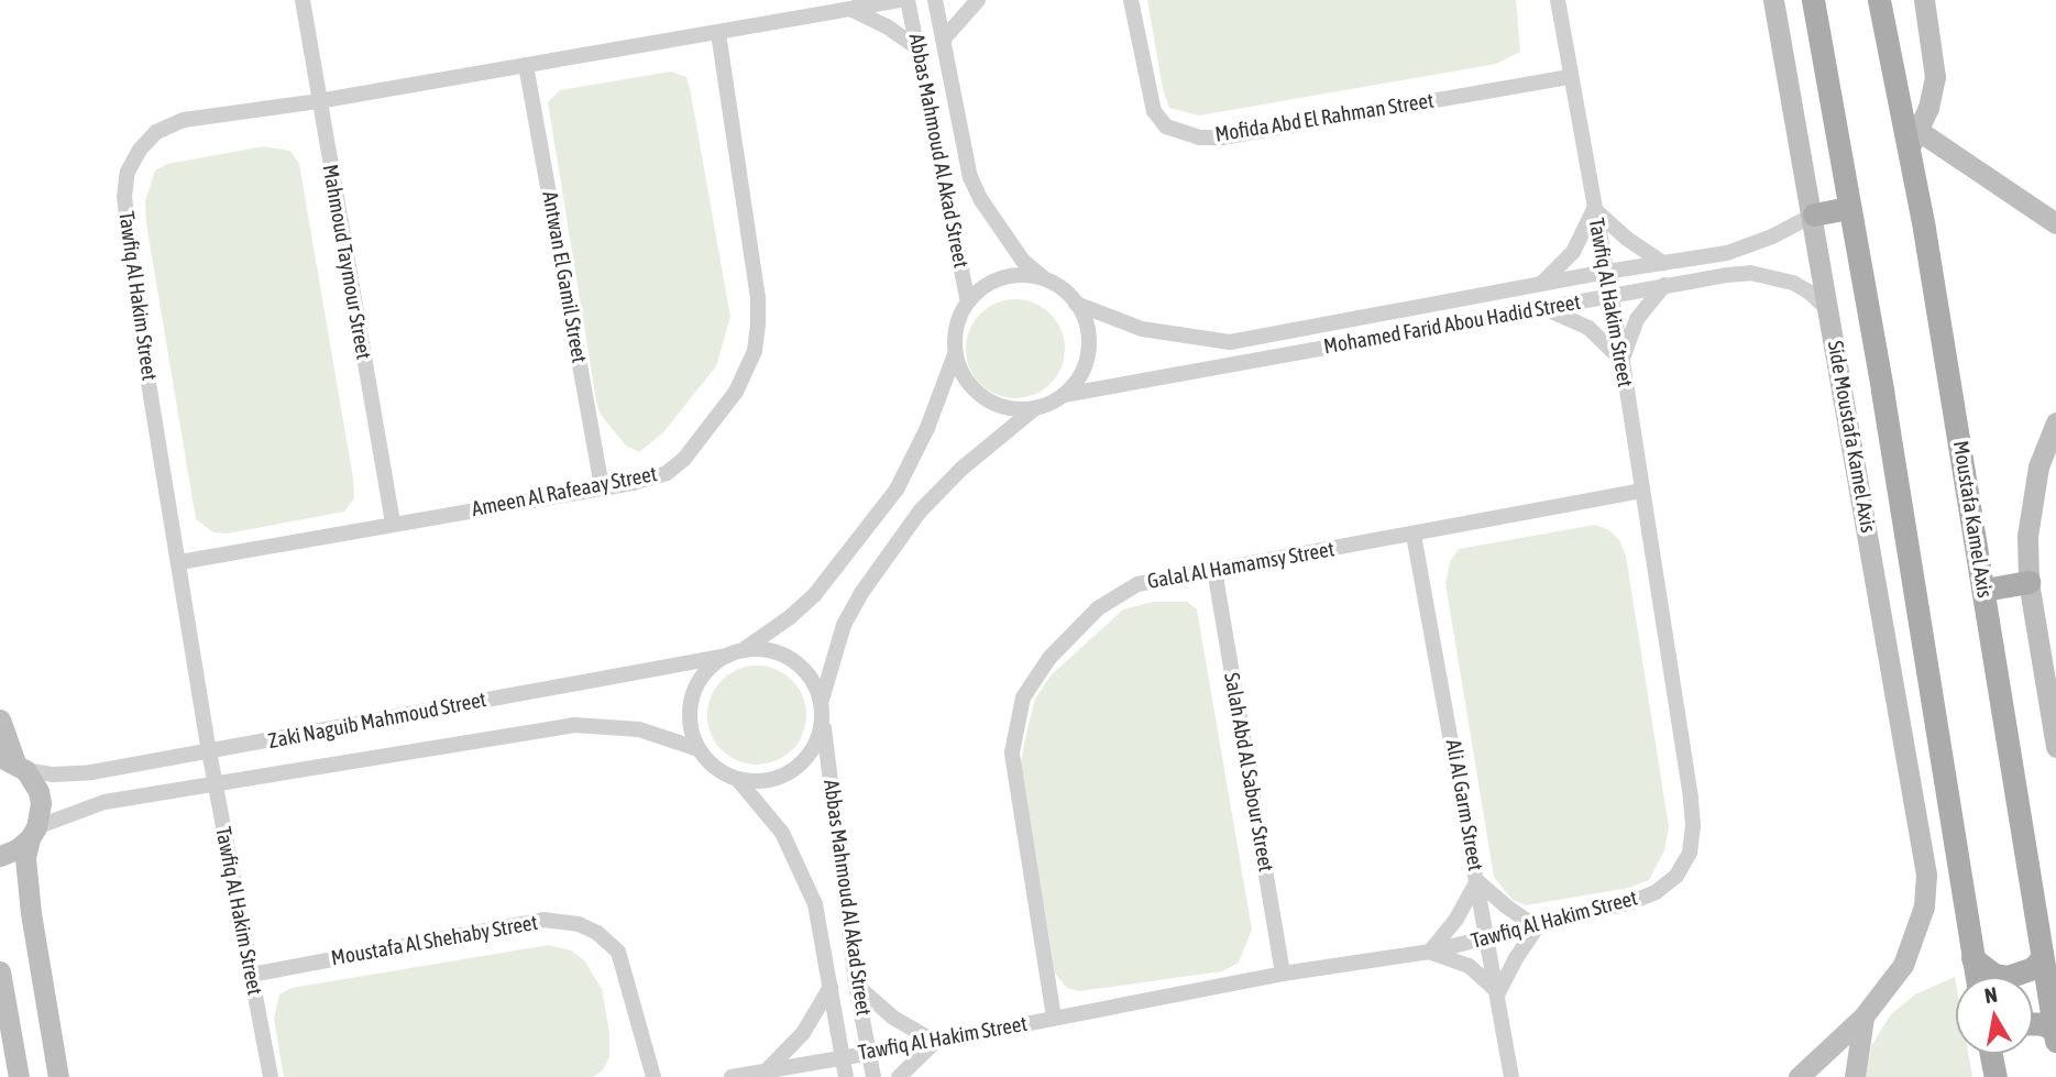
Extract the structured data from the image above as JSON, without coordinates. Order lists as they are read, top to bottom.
{
  "streets": {
    "main road": ["Moustafa Kamel Axis"],
    "street": [
      "Mofida Abd El Rahman Street",
      "Abbas Mahmoud Al Akad Street",
      "Mahmoud Taymour Street",
      "Antwan El Gamil Street",
      "Tawfiq Al Hakim Street",
      "Mohamed Farid Abou Hadid Street",
      "Side Moustafa Kamel Axis",
      "Ameen Al Rafeaay Street",
      "Galal Al Hamamsy Street",
      "Zaki Naguib Mahmoud Street",
      "Salah Abd Al Sabour Street",
      "Ali Al Garm Street",
      "Moustafa Al Shehaby Street"
    ]
  },
  "crossings": [
    ["Mofida Abd El Rahman Street", "Tawfiq Al Hakim Street"],
    ["Abbas Mahmoud Al Akad Street", "Tawfiq Al Hakim Street"],
    ["Abbas Mahmoud Al Akad Street", "Mohamed Farid Abou Hadid Street"],
    ["Abbas Mahmoud Al Akad Street", "Zaki Naguib Mahmoud Street"],
    ["Mahmoud Taymour Street", "Tawfiq Al Hakim Street"],
    ["Mahmoud Taymour Street", "Ameen Al Rafeaay Street"],
    ["Antwan El Gamil Street", "Tawfiq Al Hakim Street"],
    ["Antwan El Gamil Street", "Ameen Al Rafeaay Street"],
    ["Tawfiq Al Hakim Street", "Mohamed Farid Abou Hadid Street"],
    ["Tawfiq Al Hakim Street", "Ameen Al Rafeaay Street"],
    ["Tawfiq Al Hakim Street", "Galal Al Hamamsy Street"],
    ["Tawfiq Al Hakim Street", "Zaki Naguib Mahmoud Street"],
    ["Tawfiq Al Hakim Street", "Salah Abd Al Sabour Street"],
    ["Tawfiq Al Hakim Street", "Ali Al Garm Street"],
    ["Tawfiq Al Hakim Street", "Moustafa Al Shehaby Street"],
    ["Mohamed Farid Abou Hadid Street", "Side Moustafa Kamel Axis"],
    ["Galal Al Hamamsy Street", "Salah Abd Al Sabour Street"],
    ["Galal Al Hamamsy Street", "Ali Al Garm Street"]
  ],
  "north": "top"
}
